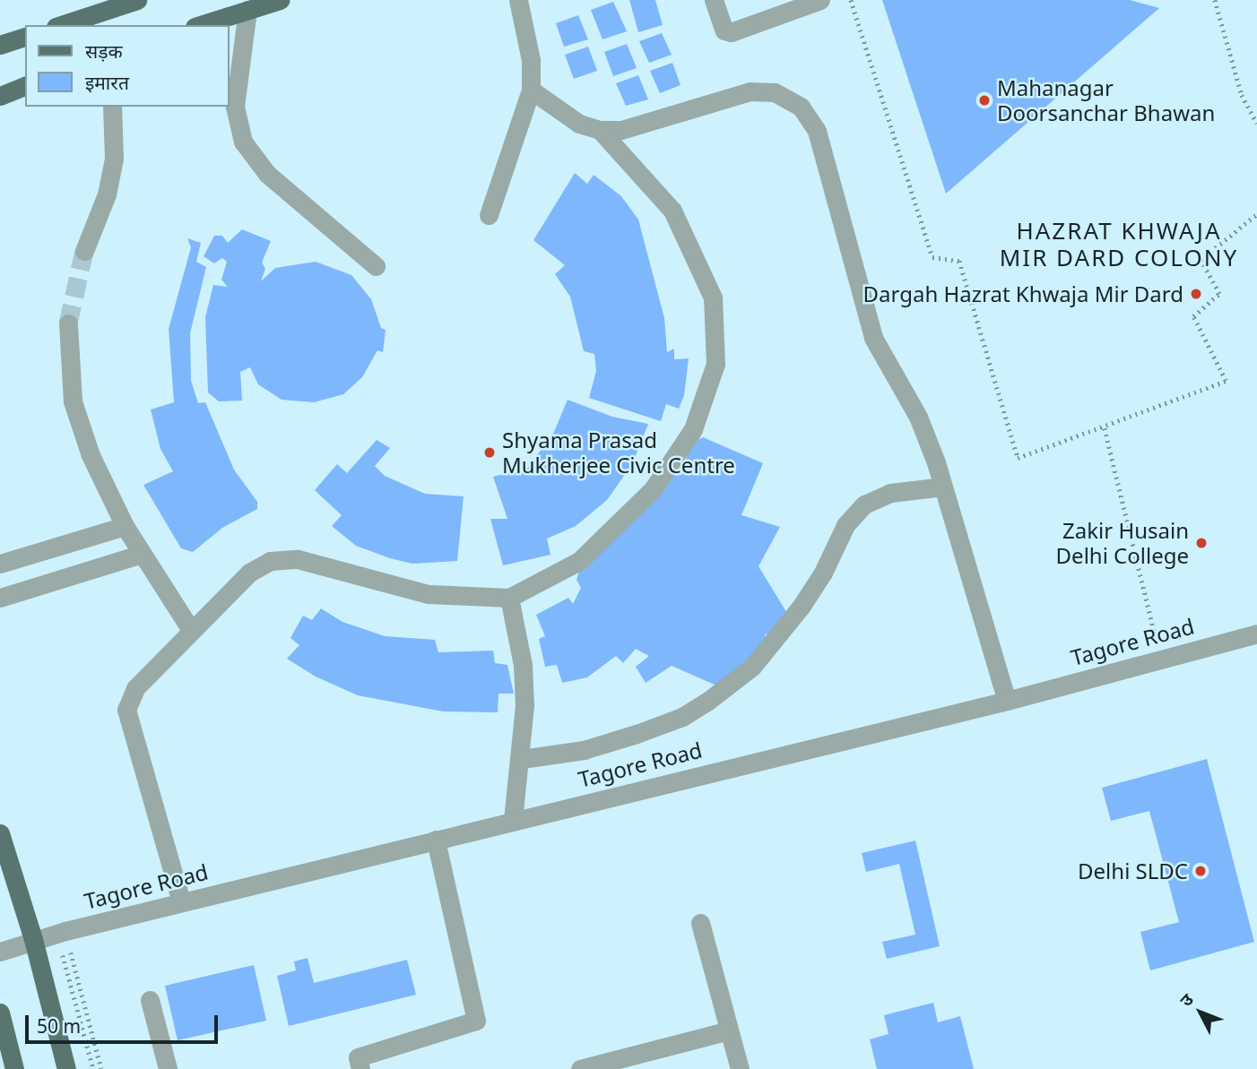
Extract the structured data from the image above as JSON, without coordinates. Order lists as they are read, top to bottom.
{
  "streets": {
    "street": ["Tagore Road"]
  },
  "districts": ["HAZRAT KHWAJA MIR DARD COLONY"],
  "places": [
    "Mahanagar Doorsanchar Bhawan",
    "Dargah Hazrat Khwaja Mir Dard",
    "Shyama Prasad Mukherjee Civic Centre",
    "Zakir Husain Delhi College",
    "Delhi SLDC"
  ],
  "legend": ["सड़क", "इमारत"],
  "scale_bar": "50 m",
  "north": "top left"
}
